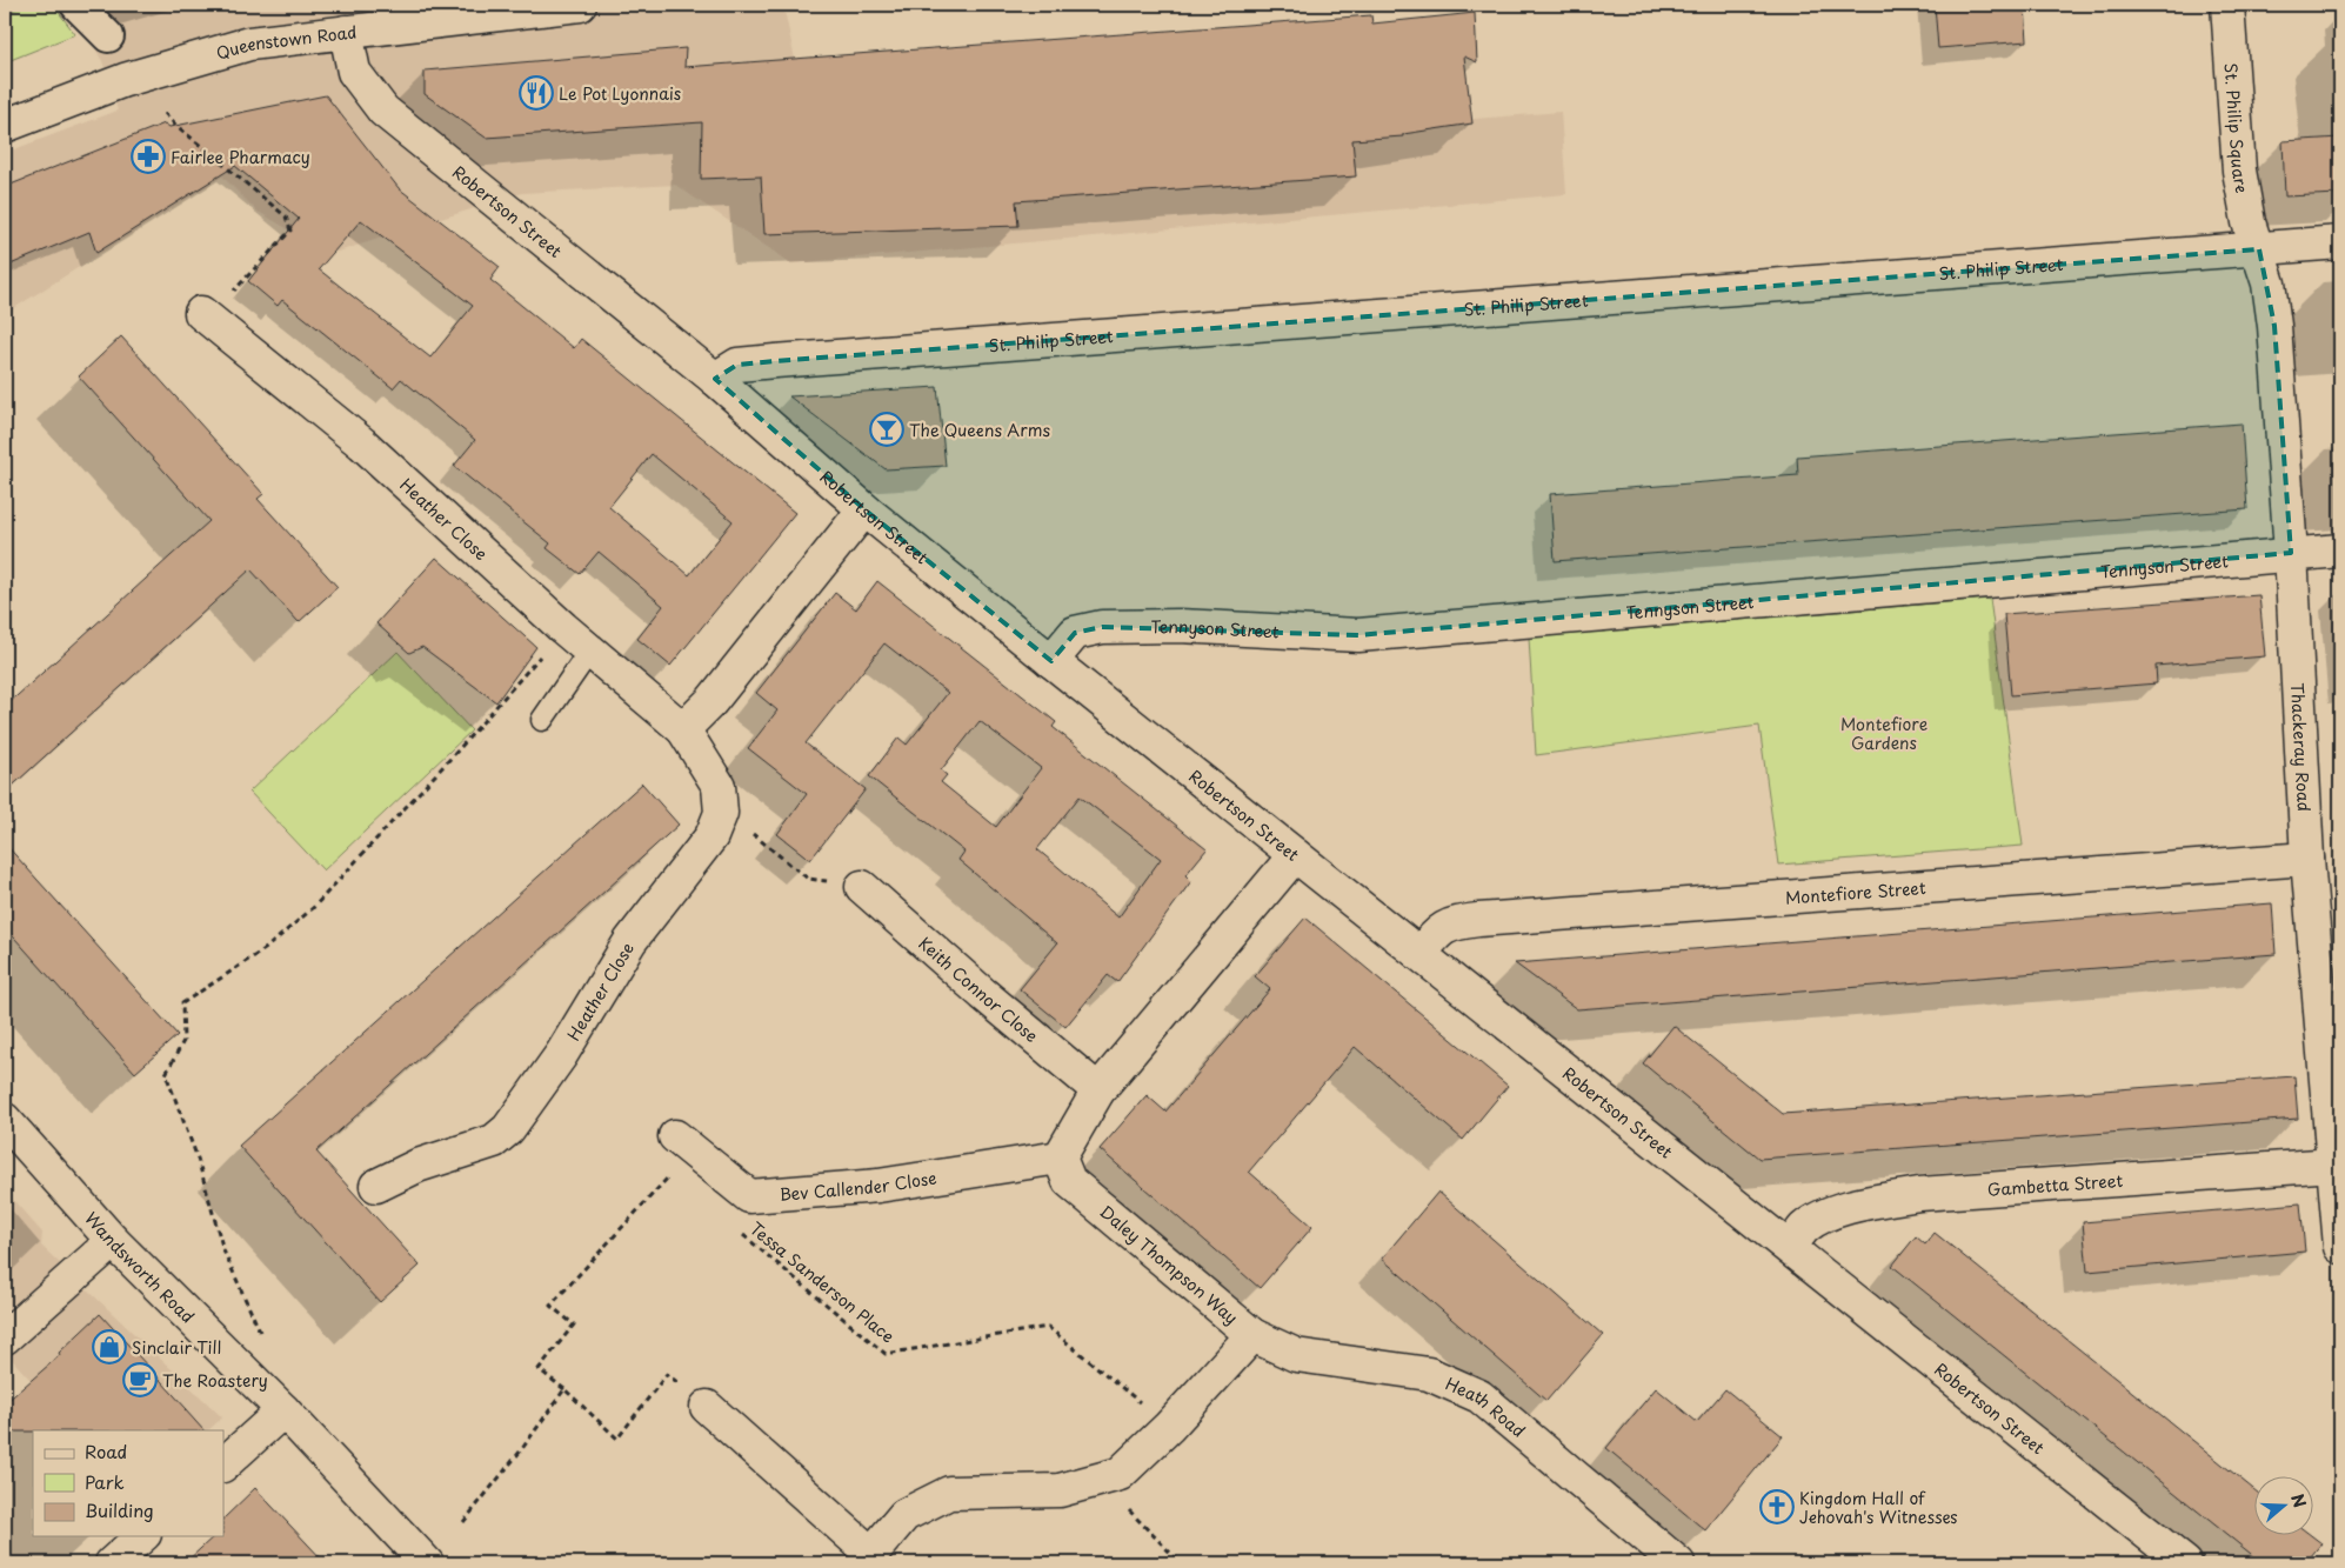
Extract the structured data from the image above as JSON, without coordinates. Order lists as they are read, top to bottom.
{
  "streets": {
    "street": [
      "Queenstown Road",
      "St. Philip Square",
      "Robertson Street",
      "St. Philip Street",
      "Heather Close",
      "Tennyson Street",
      "Thackeray Road",
      "Montefiore Street",
      "Keith Connor Close",
      "Bev Callender Close",
      "Gambetta Street",
      "Daley Thompson Way",
      "Wandsworth Road",
      "Heath Road"
    ],
    "path": ["Tessa Sanderson Place"]
  },
  "crossings": [
    ["Queenstown Road", "Robertson Street"],
    ["St. Philip Square", "St. Philip Street"],
    ["St. Philip Square", "Thackeray Road"],
    ["Robertson Street", "St. Philip Street"],
    ["Robertson Street", "Tennyson Street"],
    ["Robertson Street", "Montefiore Street"],
    ["Robertson Street", "Gambetta Street"],
    ["St. Philip Street", "Thackeray Road"],
    ["Tennyson Street", "Thackeray Road"],
    ["Thackeray Road", "Montefiore Street"],
    ["Thackeray Road", "Gambetta Street"],
    ["Bev Callender Close", "Daley Thompson Way"],
    ["Bev Callender Close", "Tessa Sanderson Place"],
    ["Daley Thompson Way", "Tessa Sanderson Place"],
    ["Daley Thompson Way", "Heath Road"]
  ],
  "parks": ["Montefiore Gardens"],
  "places": {
    "restaurant": ["Le Pot Lyonnais"],
    "pharmacy": ["Fairlee Pharmacy"],
    "bar": ["The Queens Arms"],
    "shop": ["Sinclair Till"],
    "cafe": ["The Roastery"],
    "church": ["Kingdom Hall of Jehovah's Witnesses"]
  },
  "legend": ["Road", "Park", "Building"],
  "north": "right"
}
